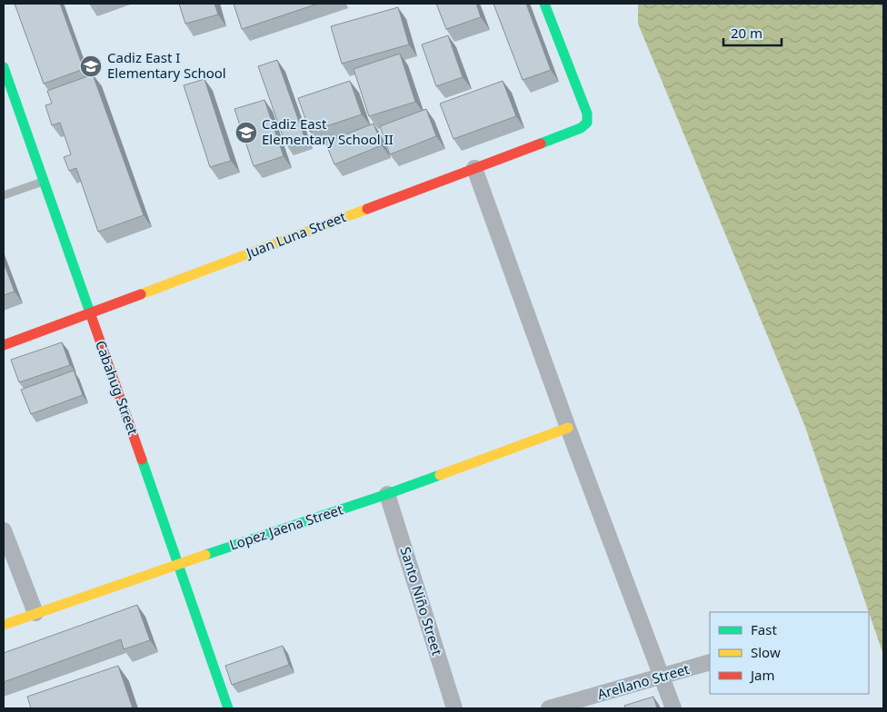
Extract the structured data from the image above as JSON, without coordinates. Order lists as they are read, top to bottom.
{
  "streets": {
    "street": [
      "Juan Luna Street",
      "Cabahug Street",
      "Lopez Jaena Street",
      "Santo Niño Street",
      "Arellano Street"
    ]
  },
  "crossings": [
    ["Juan Luna Street", "Cabahug Street"],
    ["Cabahug Street", "Lopez Jaena Street"],
    ["Lopez Jaena Street", "Santo Niño Street"]
  ],
  "places": {
    "school or university": ["Cadiz East I Elementary School", "Cadiz East Elementary School II"]
  },
  "legend": ["Fast", "Slow", "Jam"],
  "scale_bar": "20 m"
}
